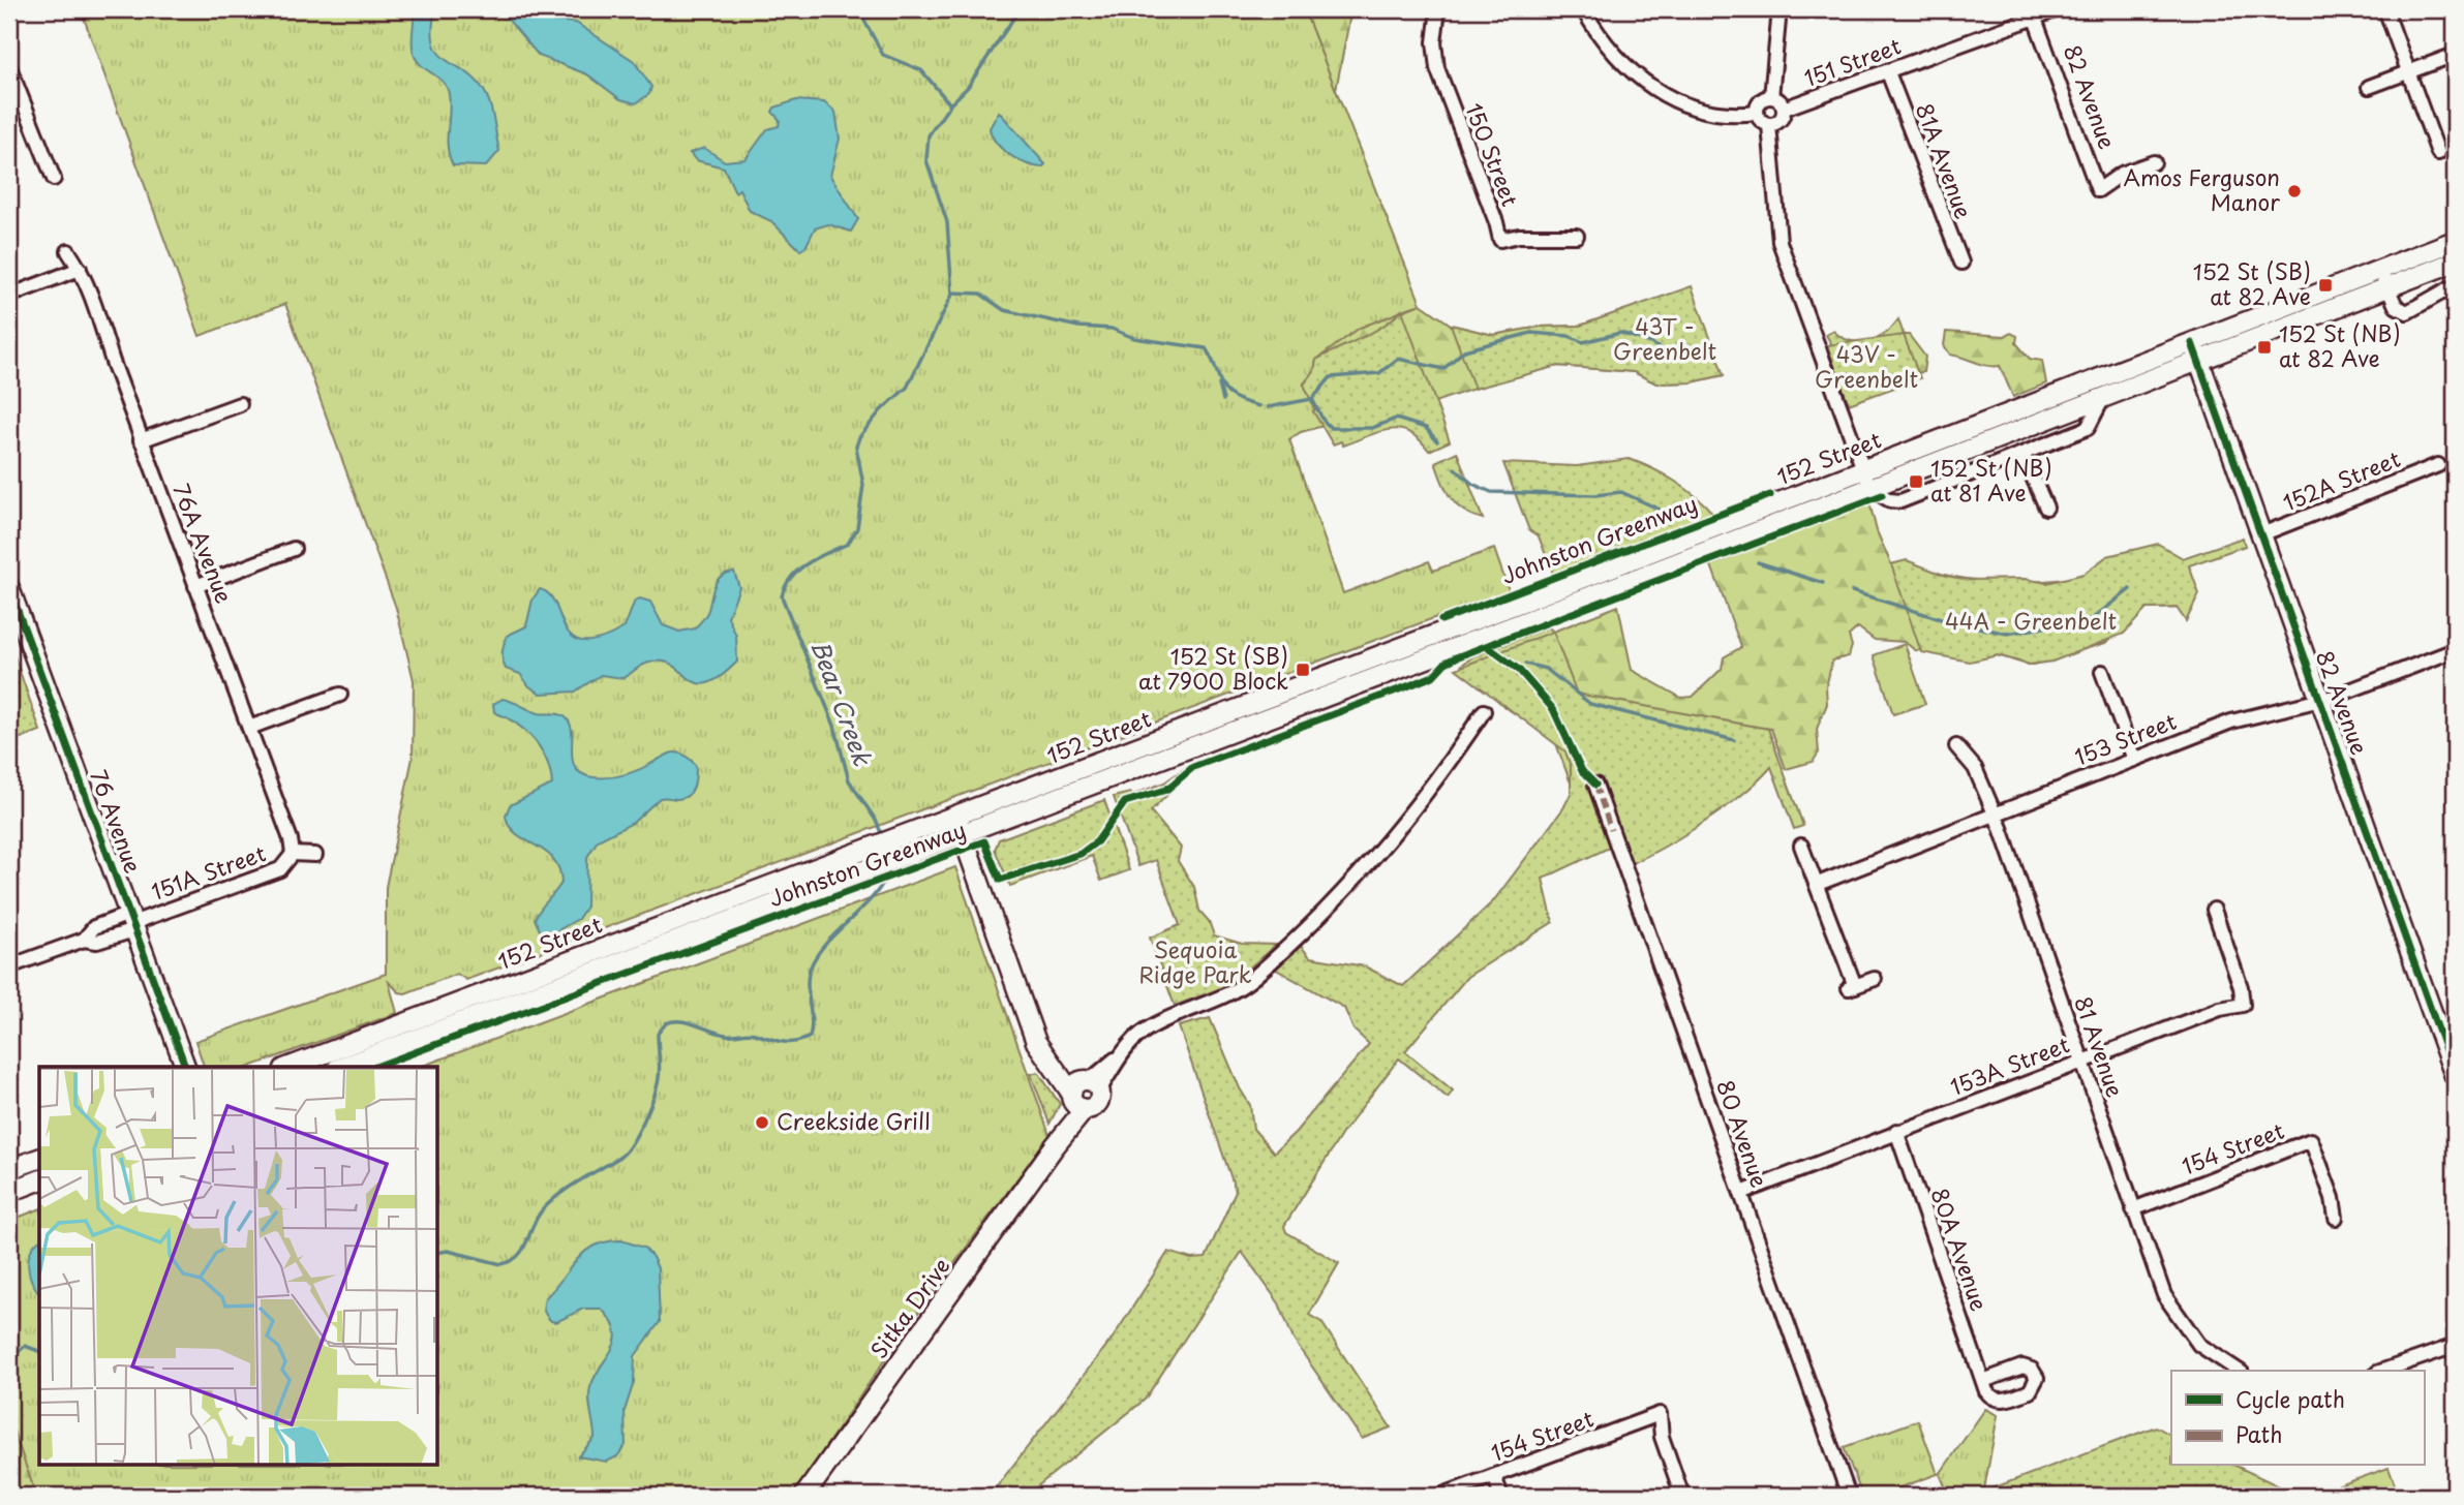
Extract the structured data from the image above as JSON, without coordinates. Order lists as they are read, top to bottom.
{
  "streets": {
    "main road": [
      "82 Avenue",
      "152 Street",
      "76 Avenue",
      "Sitka Drive"
    ],
    "street": [
      "151 Street",
      "150 Street",
      "81A Avenue",
      "152A Street",
      "76A Avenue",
      "153 Street",
      "151A Street",
      "81 Avenue",
      "153A Street",
      "80 Avenue",
      "154 Street",
      "80A Avenue"
    ],
    "cycle path": ["Johnston Greenway"]
  },
  "crossings": [
    ["151 Street", "82 Avenue"],
    ["151 Street", "81A Avenue"],
    ["82 Avenue", "152 Street"],
    ["82 Avenue", "152A Street"],
    ["82 Avenue", "153 Street"],
    ["76A Avenue", "151A Street"],
    ["153 Street", "81 Avenue"],
    ["76 Avenue", "151A Street"],
    ["81 Avenue", "153A Street"],
    ["81 Avenue", "154 Street"],
    ["153A Street", "80 Avenue"],
    ["153A Street", "80A Avenue"]
  ],
  "water": ["Bear Creek"],
  "parks": [
    "43T - Greenbelt",
    "43V - Greenbelt",
    "44A - Greenbelt",
    "Sequoia Ridge Park"
  ],
  "places": {
    "other": ["Amos Ferguson Manor", "Creekside Grill"],
    "transit": [
      "152 St (SB) at 82 Ave",
      "152 St (NB) at 82 Ave",
      "152 St (NB) at 81 Ave",
      "152 St (SB) at 7900 Block"
    ]
  },
  "legend": ["Cycle path", "Path"]
}
